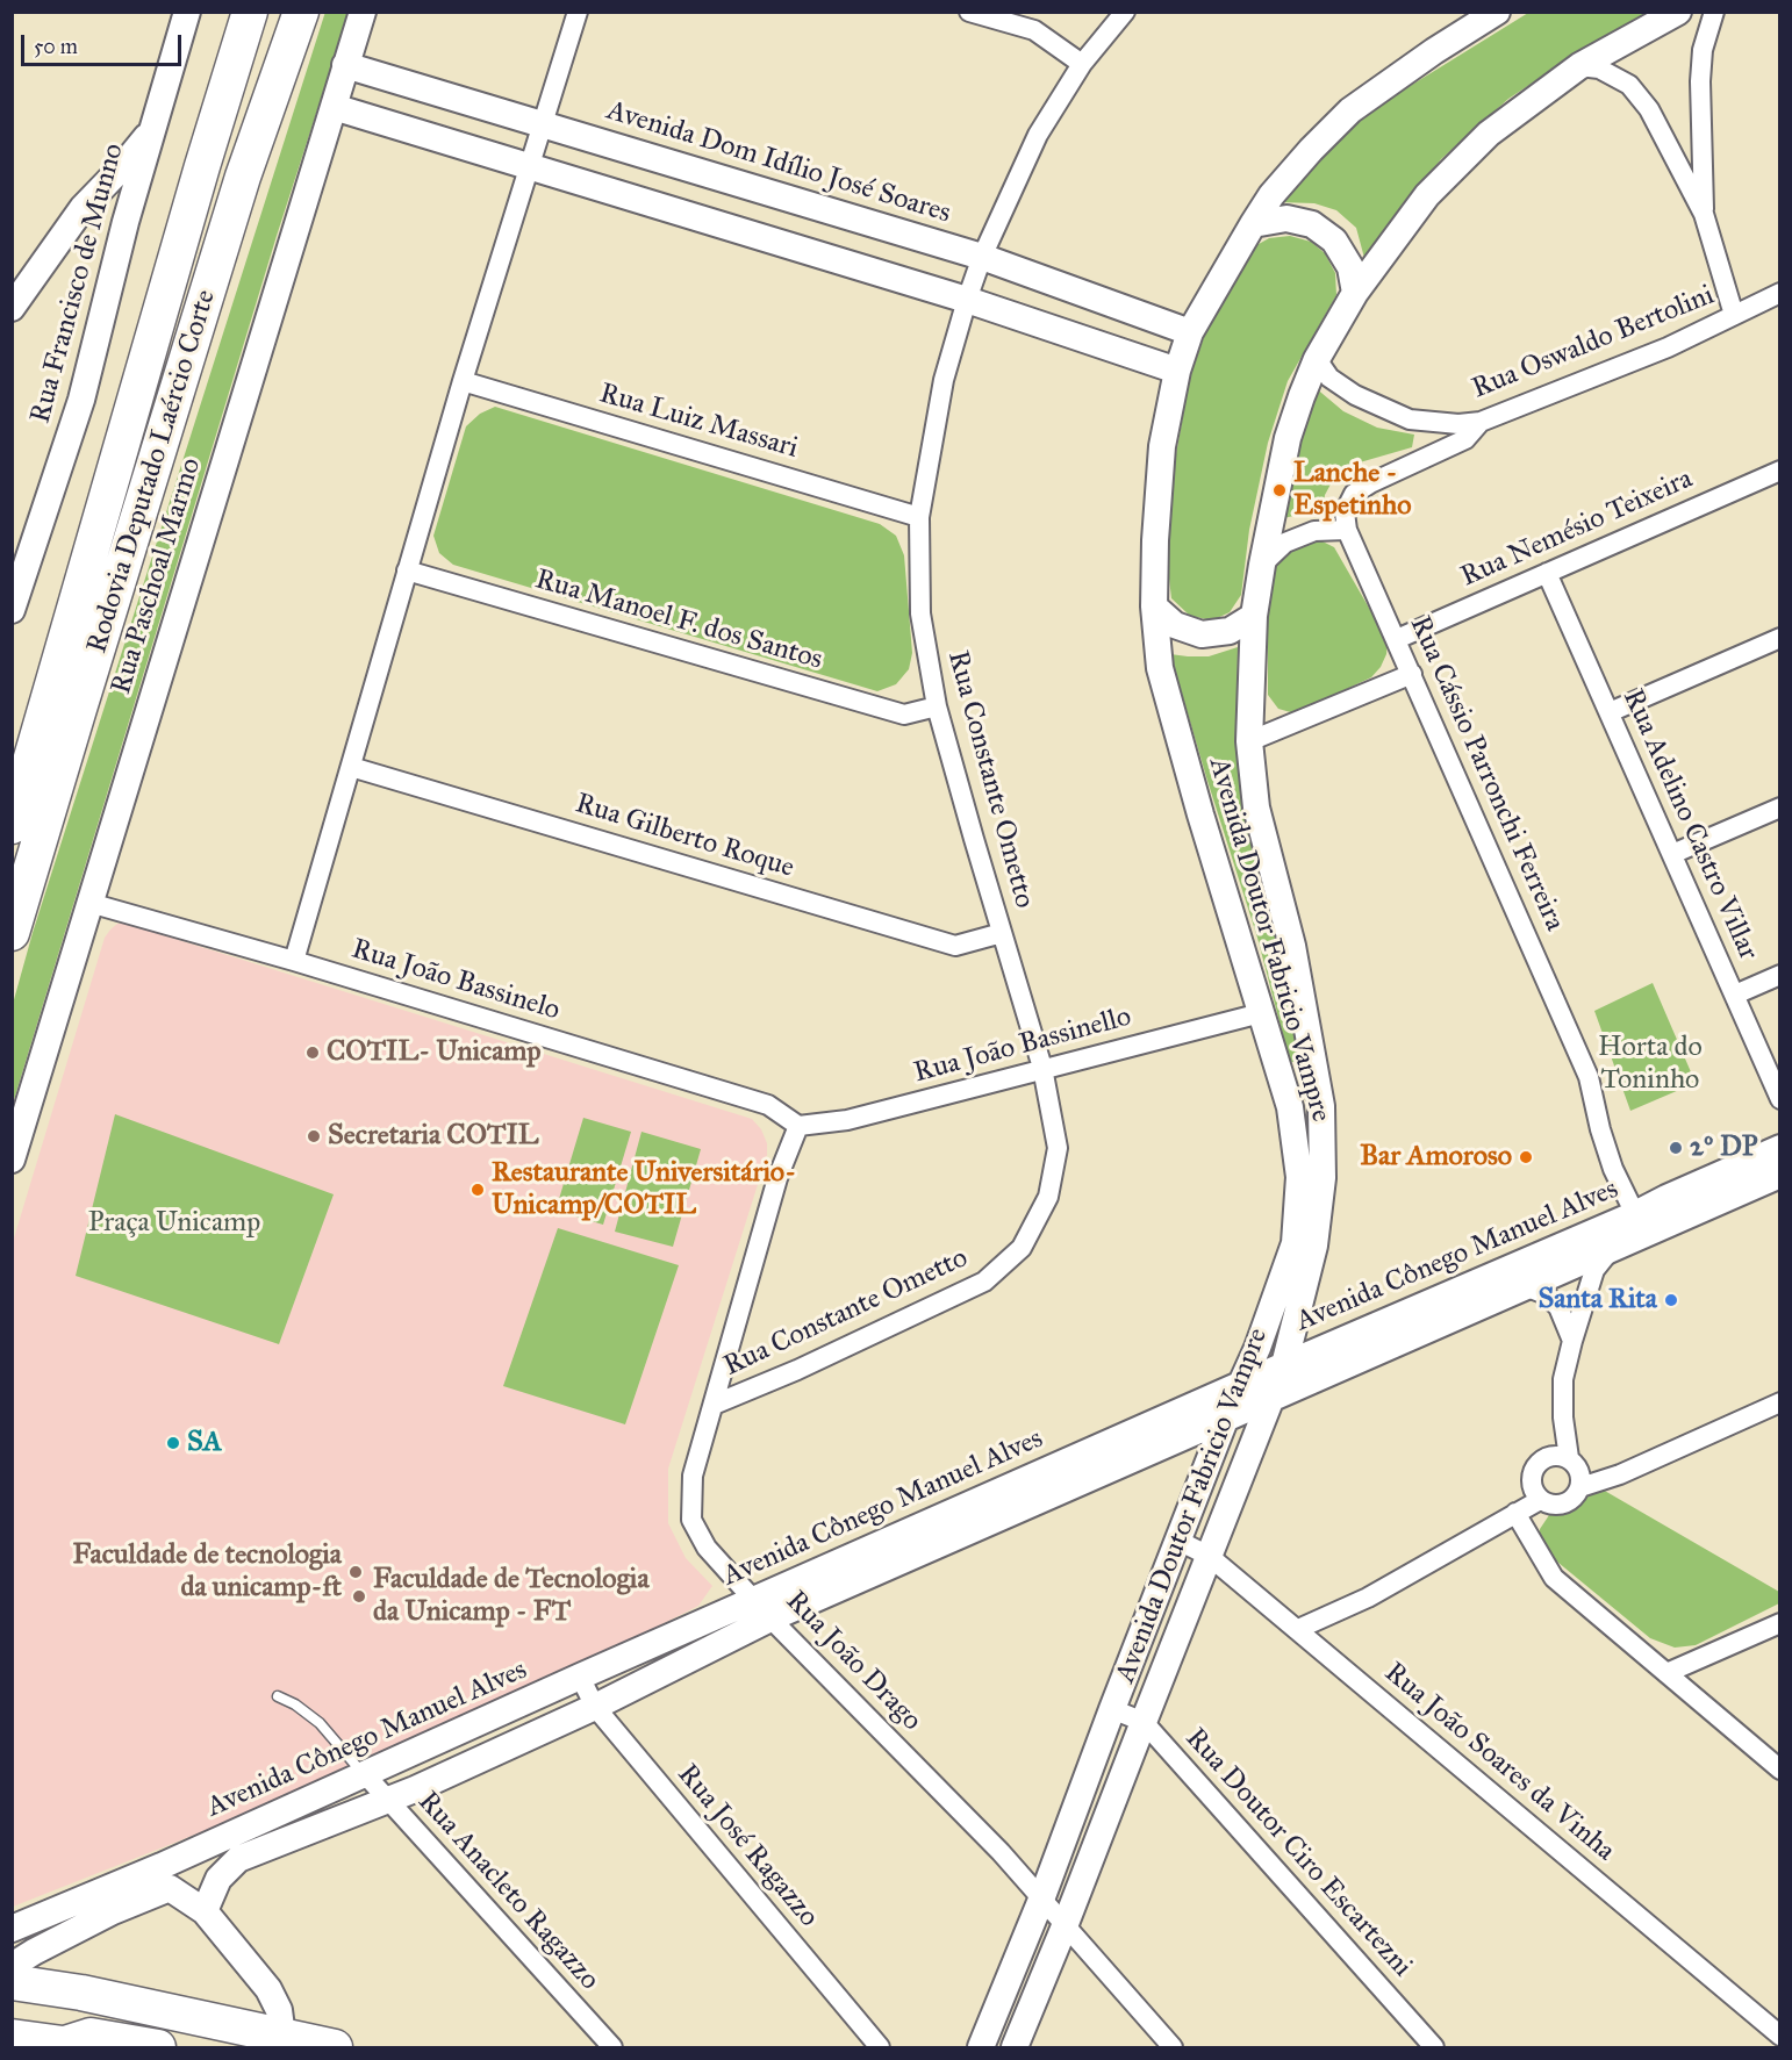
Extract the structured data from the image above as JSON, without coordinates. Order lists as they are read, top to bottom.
{
  "streets": {
    "highway": ["Rodovia Deputado Laércio Corte"],
    "street": [
      "Avenida Dom Idílio José Soares",
      "Rua Francisco de Munno",
      "Rua Oswaldo Bertolini",
      "Rua Luiz Massari",
      "Rua Nemésio Teixeira",
      "Rua Paschoal Marmo",
      "Rua Manoel F. dos Santos",
      "Rua Cássio Parronchi Ferreira",
      "Rua Constante Ometto",
      "Rua Adelino Castro Villar",
      "Rua Gilberto Roque",
      "Avenida Doutor Fabricio Vampre",
      "Rua João Bassinelo",
      "Rua João Bassinello",
      "Avenida Cônego Manuel Alves",
      "Rua João Drago",
      "Rua João Soares da Vinha",
      "Rua José Ragazzo",
      "Rua Doutor Ciro Escartezni",
      "Rua Anacleto Ragazzo"
    ]
  },
  "crossings": [
    ["Avenida Dom Idílio José Soares", "Rua Paschoal Marmo"],
    ["Avenida Dom Idílio José Soares", "Rua Constante Ometto"],
    ["Avenida Dom Idílio José Soares", "Avenida Doutor Fabricio Vampre"],
    ["Rua Oswaldo Bertolini", "Avenida Doutor Fabricio Vampre"],
    ["Rua Luiz Massari", "Rua Constante Ometto"],
    ["Rua Nemésio Teixeira", "Rua Cássio Parronchi Ferreira"],
    ["Rua Nemésio Teixeira", "Rua Adelino Castro Villar"],
    ["Rua Paschoal Marmo", "Rua João Bassinelo"],
    ["Rua Manoel F. dos Santos", "Rua Constante Ometto"],
    ["Rua Cássio Parronchi Ferreira", "Avenida Cônego Manuel Alves"],
    ["Rua Constante Ometto", "Rua Gilberto Roque"],
    ["Rua Constante Ometto", "Rua João Bassinello"],
    ["Rua Constante Ometto", "Rua João Drago"],
    ["Avenida Doutor Fabricio Vampre", "Rua João Bassinello"],
    ["Avenida Doutor Fabricio Vampre", "Avenida Cônego Manuel Alves"],
    ["Avenida Doutor Fabricio Vampre", "Rua João Drago"],
    ["Avenida Doutor Fabricio Vampre", "Rua João Soares da Vinha"],
    ["Avenida Doutor Fabricio Vampre", "Rua Doutor Ciro Escartezni"],
    ["Rua João Bassinelo", "Rua João Bassinello"],
    ["Rua João Bassinelo", "Rua João Drago"],
    ["Rua João Bassinello", "Rua João Drago"],
    ["Avenida Cônego Manuel Alves", "Rua João Drago"],
    ["Avenida Cônego Manuel Alves", "Rua José Ragazzo"],
    ["Avenida Cônego Manuel Alves", "Rua Anacleto Ragazzo"]
  ],
  "parks": ["Horta do Toninho", "Praça Unicamp"],
  "places": [
    "Lanche - Espetinho",
    "COTIL- Unicamp",
    "Secretaria COTIL",
    "2º DP",
    "Bar Amoroso",
    "Restaurante Universitário- Unicamp/COTIL",
    "Santa Rita",
    "SA",
    "Faculdade de tecnologia da unicamp-ft",
    "Faculdade de Tecnologia da Unicamp - FT"
  ],
  "scale_bar": "50 m"
}
